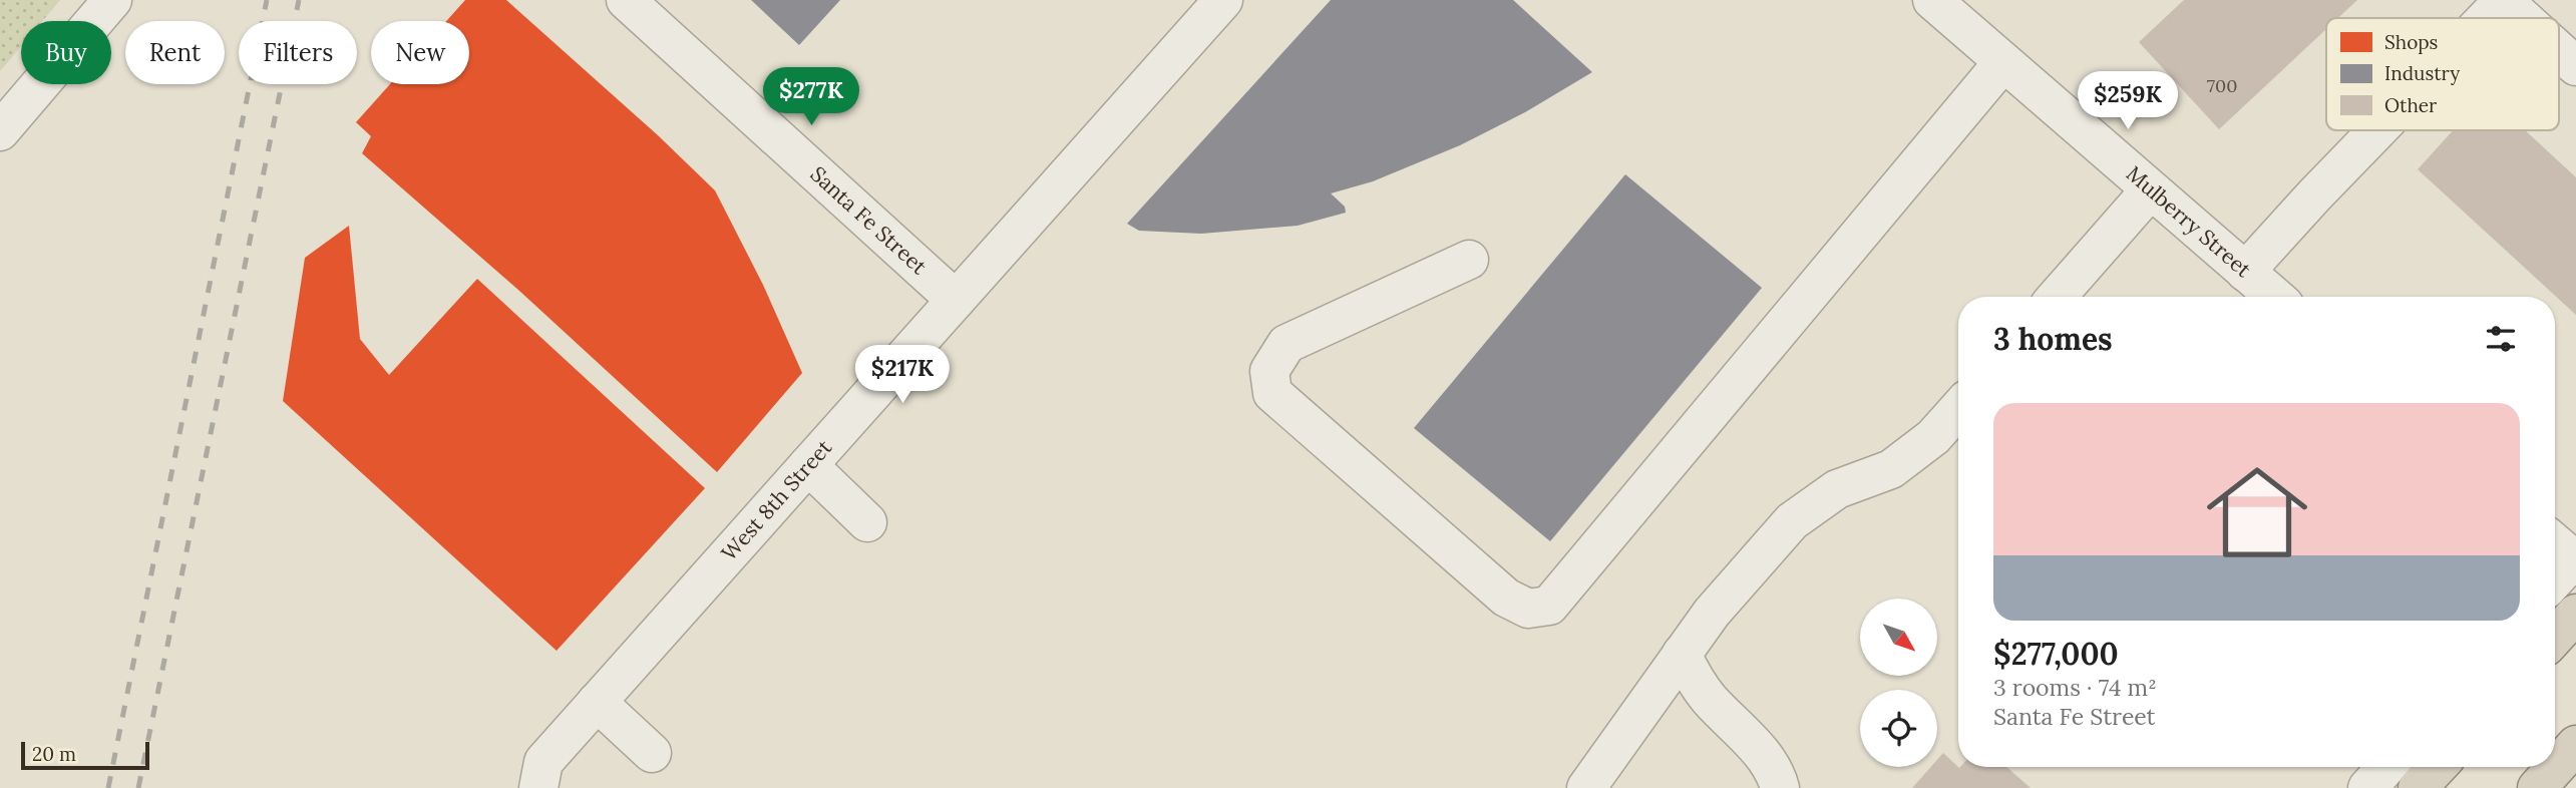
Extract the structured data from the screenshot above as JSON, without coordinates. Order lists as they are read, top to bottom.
{
  "streets": {
    "street": ["Santa Fe Street", "Mulberry Street", "West 8th Street"]
  },
  "crossings": [
    ["Santa Fe Street", "West 8th Street"]
  ],
  "house_numbers": ["700"],
  "legend": ["Shops", "Industry", "Other"],
  "scale_bar": "20 m",
  "north": "bottom right",
  "page": {
    "chip": [
      "Buy",
      "Rent",
      "Filters",
      "New"
    ],
    "price": ["$277K", "$259K", "$217K"],
    "heading": "3 homes",
    "list": [
      {
        "name": "$277,000",
        "note": "3 rooms · 74 m² · Santa Fe Street"
      }
    ],
    "scale": "20 m"
  }
}
